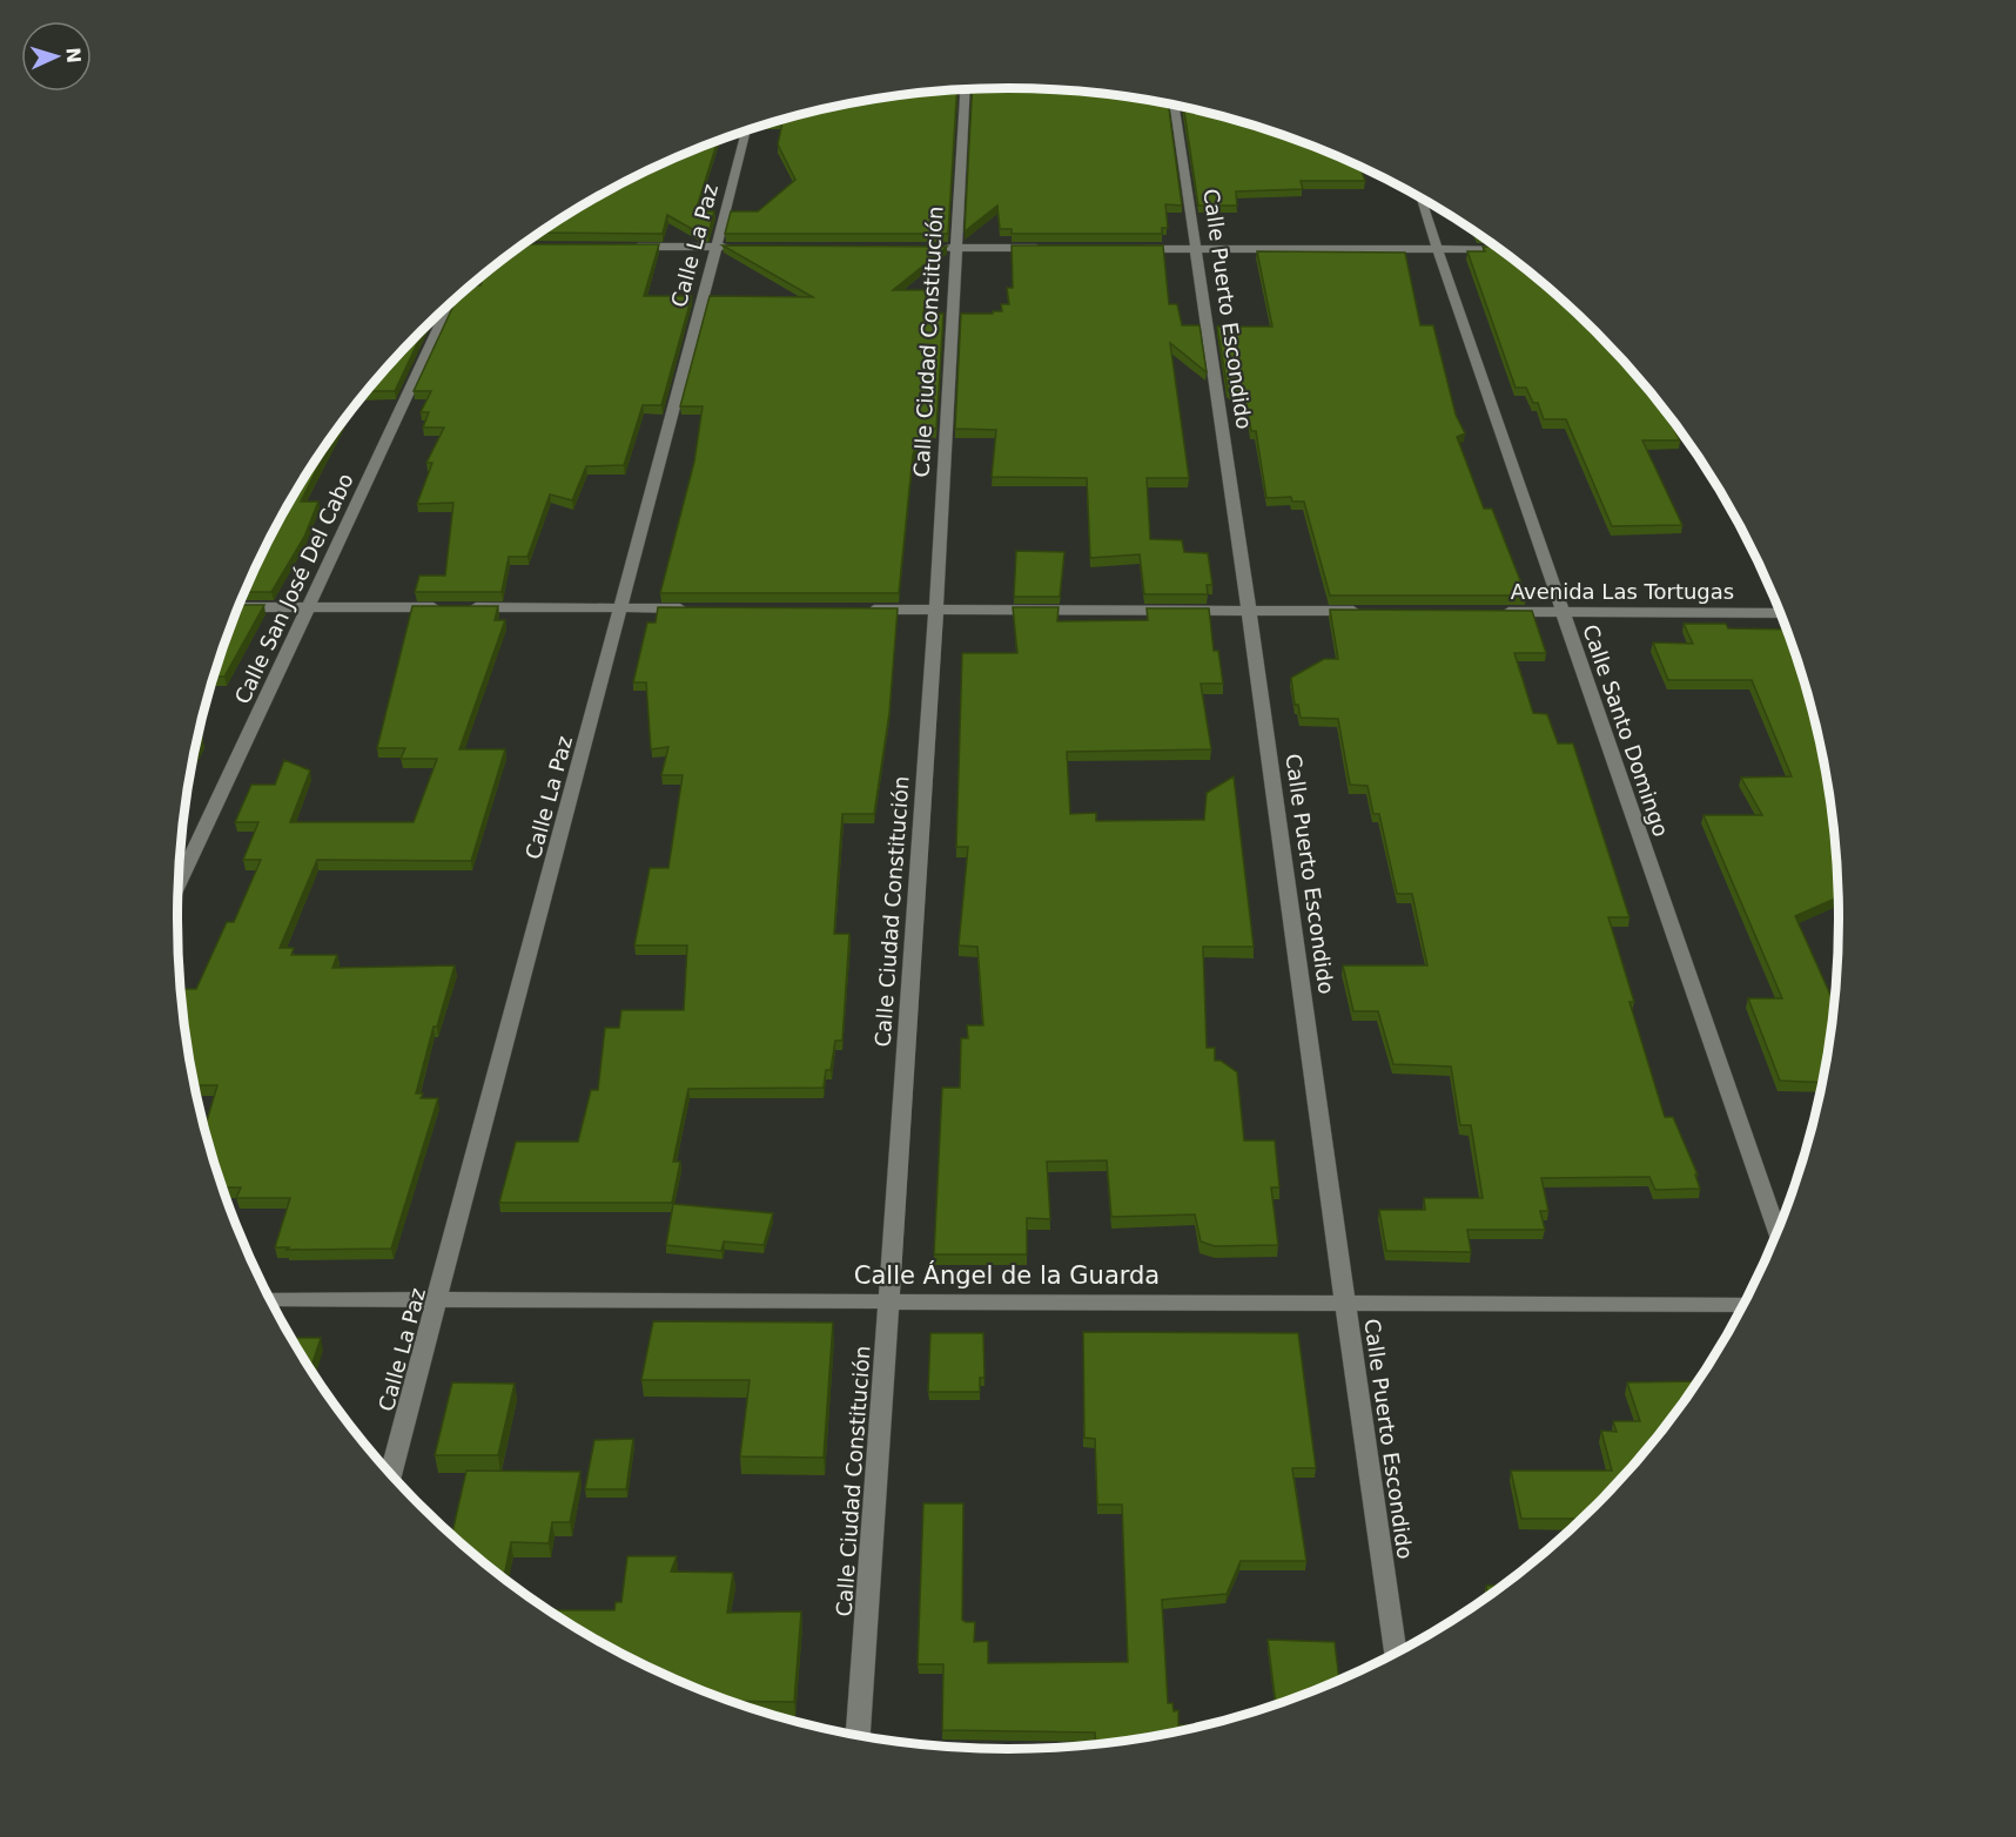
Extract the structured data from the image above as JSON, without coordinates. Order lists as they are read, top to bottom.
{
  "streets": {
    "street": [
      "Calle La Paz",
      "Calle Puerto Escondido",
      "Calle Ciudad Constitución",
      "Calle San José Del Cabo",
      "Avenida Las Tortugas",
      "Calle Santo Domingo",
      "Calle Ángel de la Guarda"
    ]
  },
  "crossings": [
    ["Calle La Paz", "Calle Ángel de la Guarda"],
    ["Calle Puerto Escondido", "Calle Ángel de la Guarda"],
    ["Calle Ciudad Constitución", "Calle Ángel de la Guarda"],
    ["Avenida Las Tortugas", "Calle Santo Domingo"]
  ],
  "north": "right"
}
